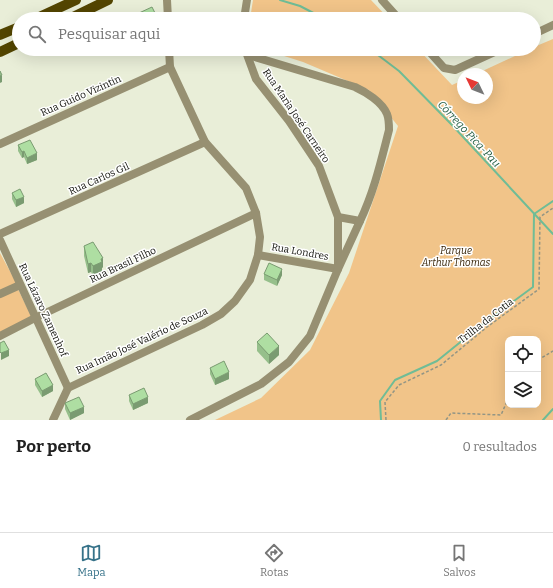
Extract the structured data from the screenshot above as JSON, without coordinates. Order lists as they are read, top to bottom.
{
  "streets": {
    "street": [
      "Rua Guido Vizintin",
      "Rua Maria José Carneiro",
      "Rua Carlos Gil",
      "Rua Londres",
      "Rua Brasil Filho",
      "Rua Lázaro Zamenhof",
      "Rua Imão José Valério de Souza"
    ],
    "path": ["Trilha da Cotia"]
  },
  "crossings": [
    ["Rua Guido Vizintin", "Rua Imão José Valério de Souza"],
    ["Rua Carlos Gil", "Rua Imão José Valério de Souza"],
    ["Rua Londres", "Rua Imão José Valério de Souza"],
    ["Rua Brasil Filho", "Rua Lázaro Zamenhof"],
    ["Rua Brasil Filho", "Rua Imão José Valério de Souza"],
    ["Rua Lázaro Zamenhof", "Rua Imão José Valério de Souza"]
  ],
  "water": ["Córrego Pica-Pau"],
  "parks": ["Parque Arthur Thomas"],
  "north": "top left",
  "page": {
    "search": "Pesquisar aqui",
    "heading": ["Por perto", "0 resultados"],
    "nav": ["Mapa", "Rotas", "Salvos"]
  }
}
